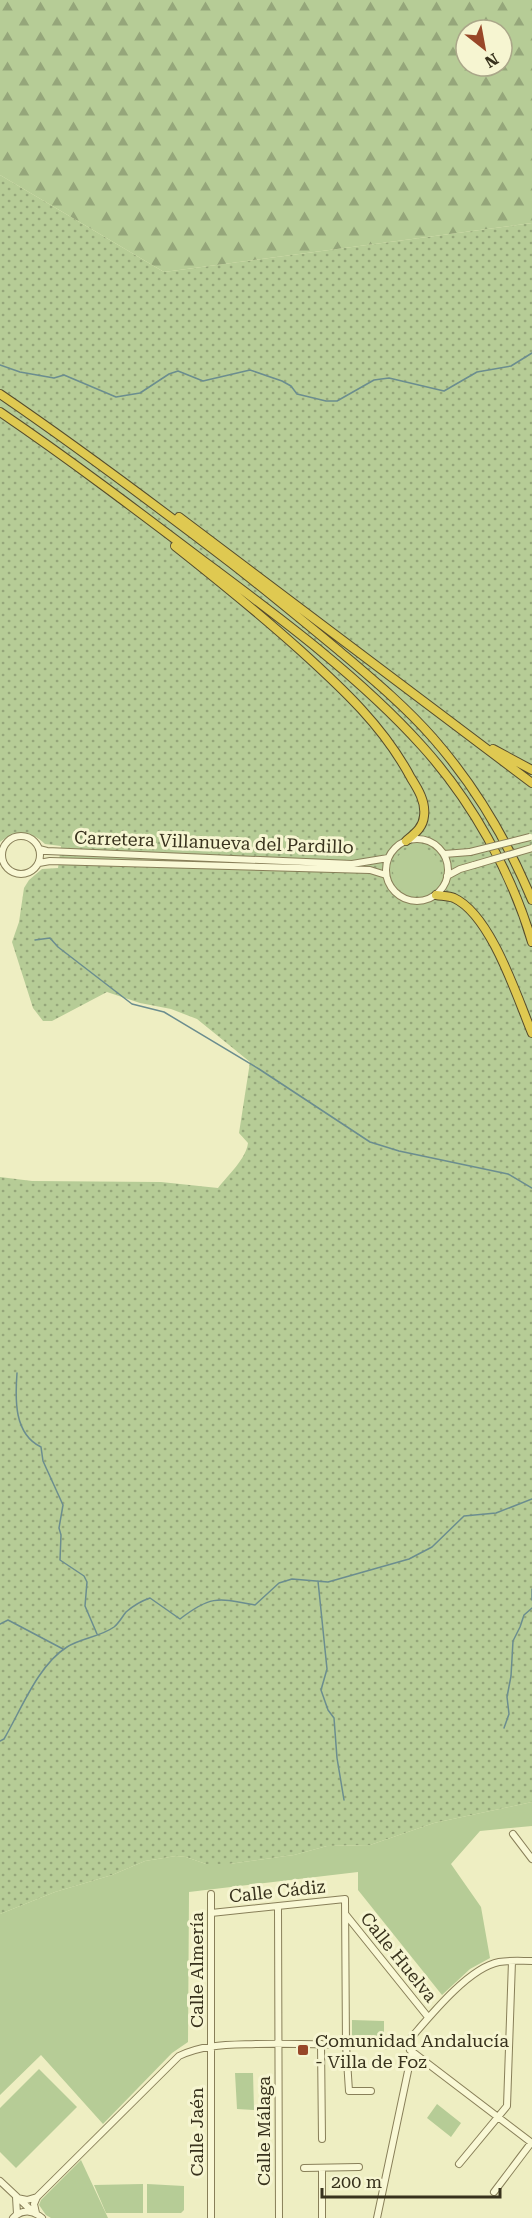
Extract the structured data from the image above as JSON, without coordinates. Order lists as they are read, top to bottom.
{
  "streets": {
    "street": [
      "Carretera Villanueva del Pardillo",
      "Calle Cádiz",
      "Calle Huelva",
      "Calle Almería",
      "Calle Málaga",
      "Calle Jaén"
    ]
  },
  "crossings": [
    ["Calle Cádiz", "Calle Huelva"],
    ["Calle Cádiz", "Calle Almería"],
    ["Calle Cádiz", "Calle Málaga"],
    ["Calle Almería", "Calle Jaén"]
  ],
  "places": {
    "transit": ["Comunidad Andalucía - Villa de Foz"]
  },
  "scale_bar": "200 m",
  "north": "bottom right"
}
